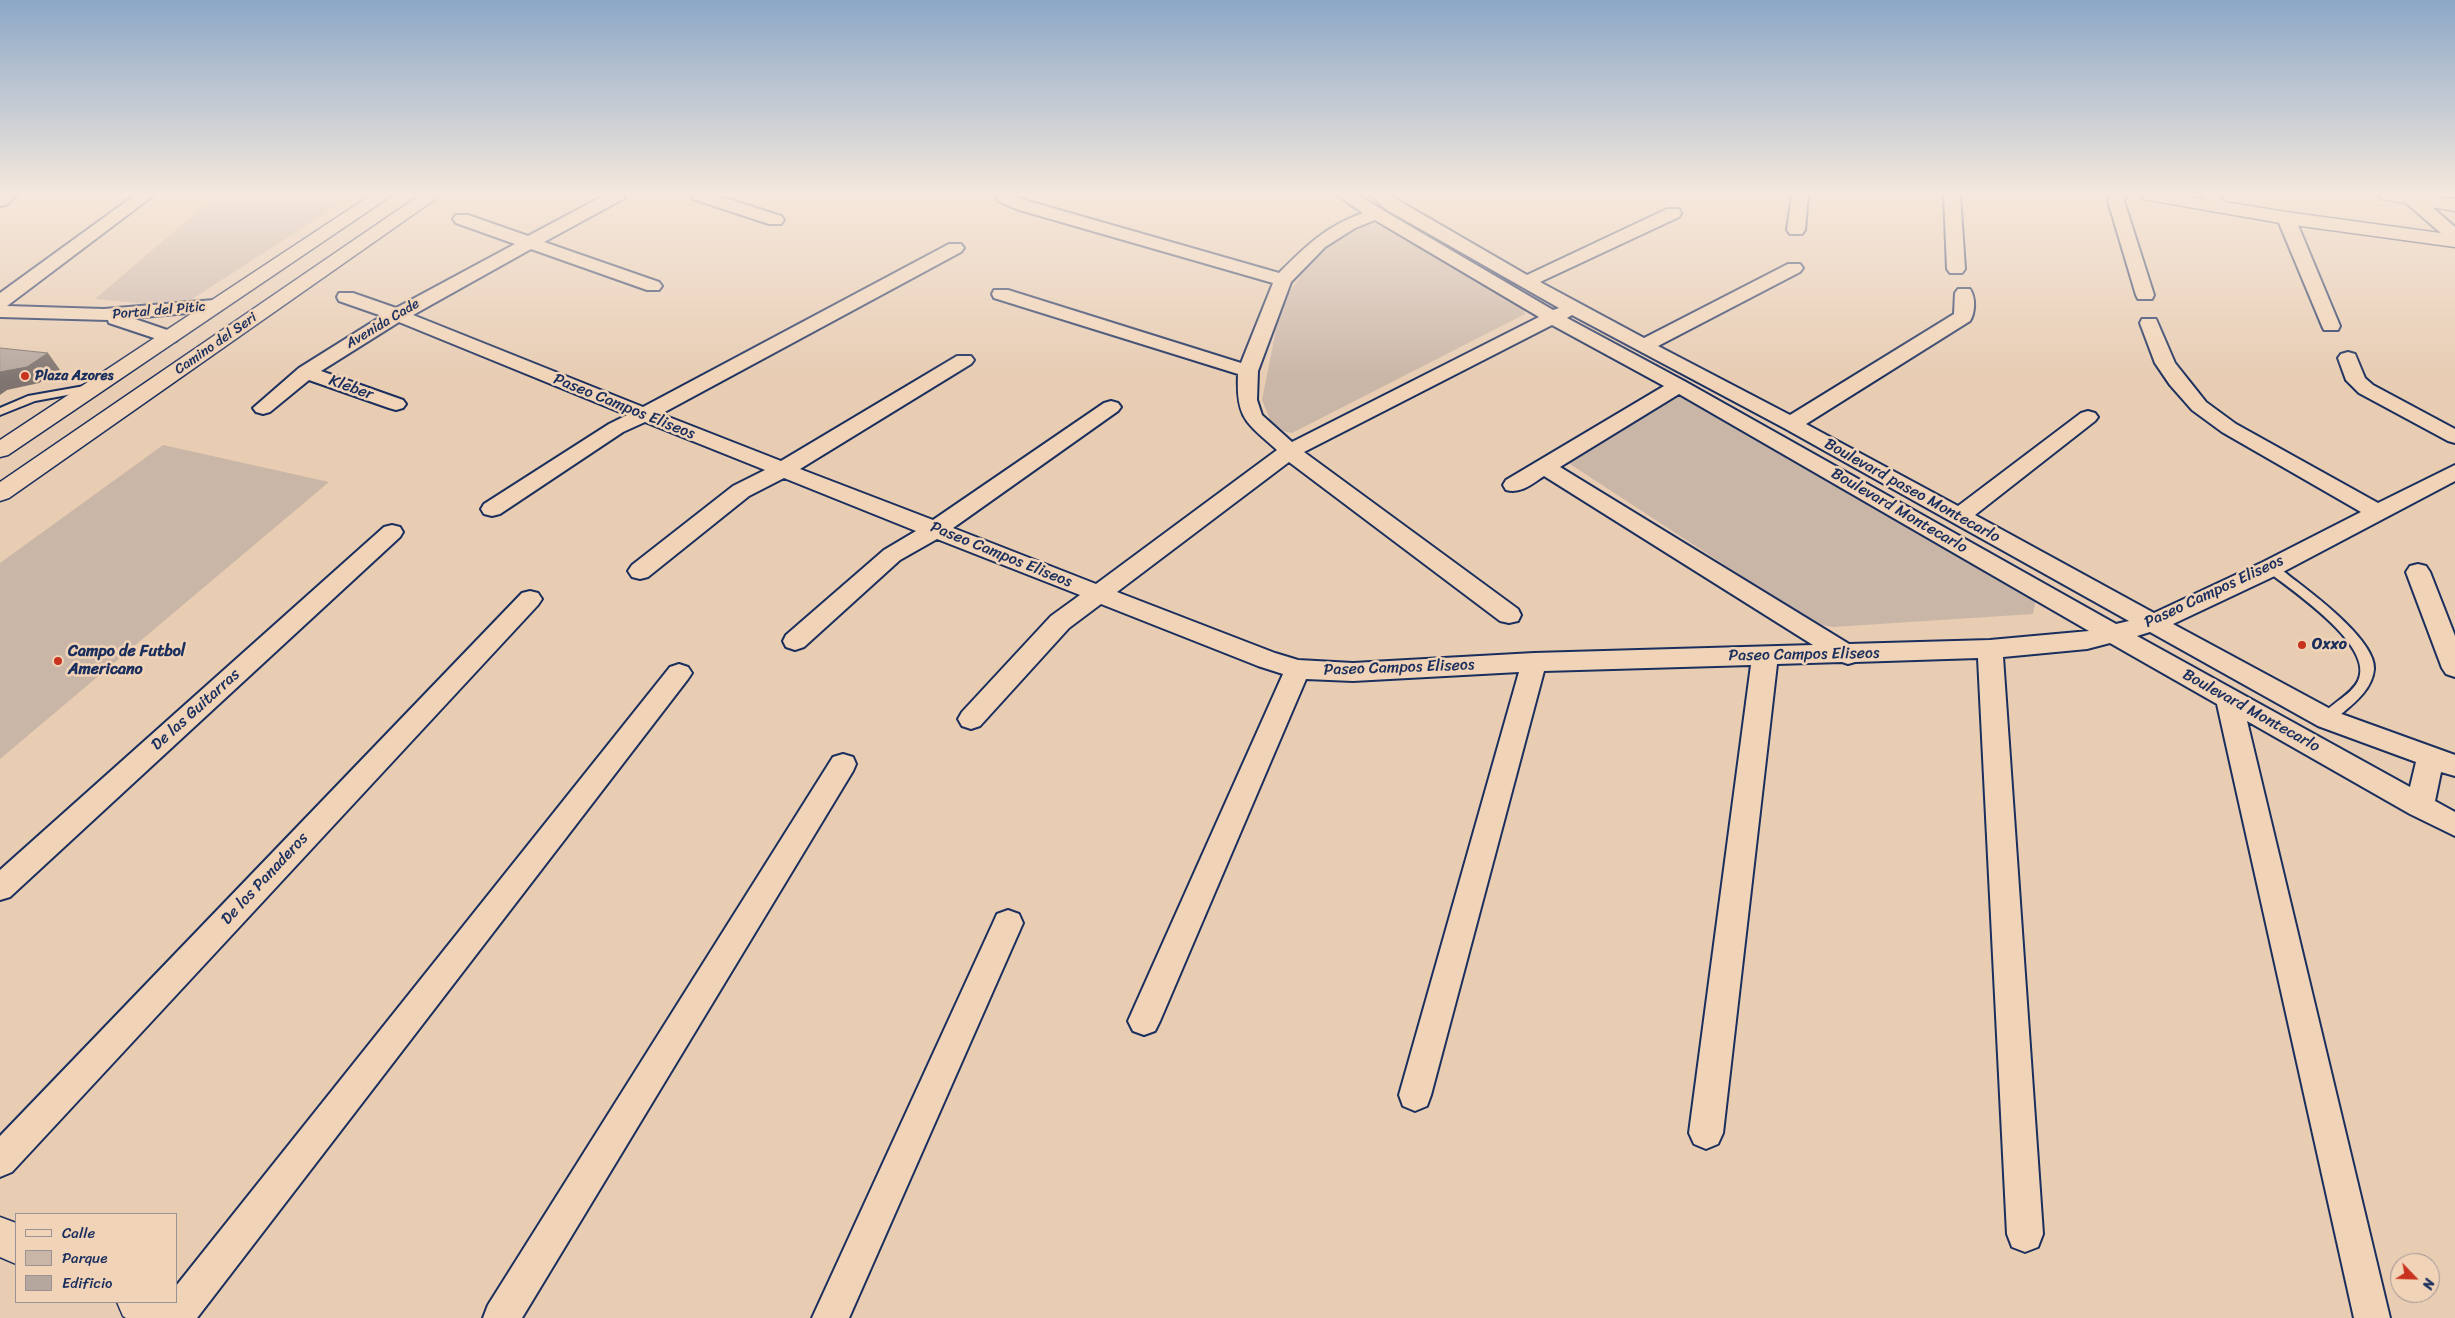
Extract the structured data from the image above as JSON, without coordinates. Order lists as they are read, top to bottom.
{
  "streets": {
    "main road": ["Camino del Seri"],
    "street": [
      "Portal del Pitic",
      "Avenida Cade",
      "Kleber",
      "Paseo Campos Eliseos",
      "Boulevard paseo Montecarlo",
      "Boulevard Montecarlo",
      "De las Guitarras",
      "De los Panaderos"
    ]
  },
  "crossings": [
    ["Portal del Pitic", "Camino del Seri"],
    ["Avenida Cade", "Kleber"],
    ["Avenida Cade", "Paseo Campos Eliseos"],
    ["Paseo Campos Eliseos", "Boulevard paseo Montecarlo"],
    ["Paseo Campos Eliseos", "Boulevard Montecarlo"]
  ],
  "places": ["Plaza Azores", "Oxxo", "Campo de Futbol Americano"],
  "legend": ["Calle", "Parque", "Edificio"],
  "north": "bottom right"
}
